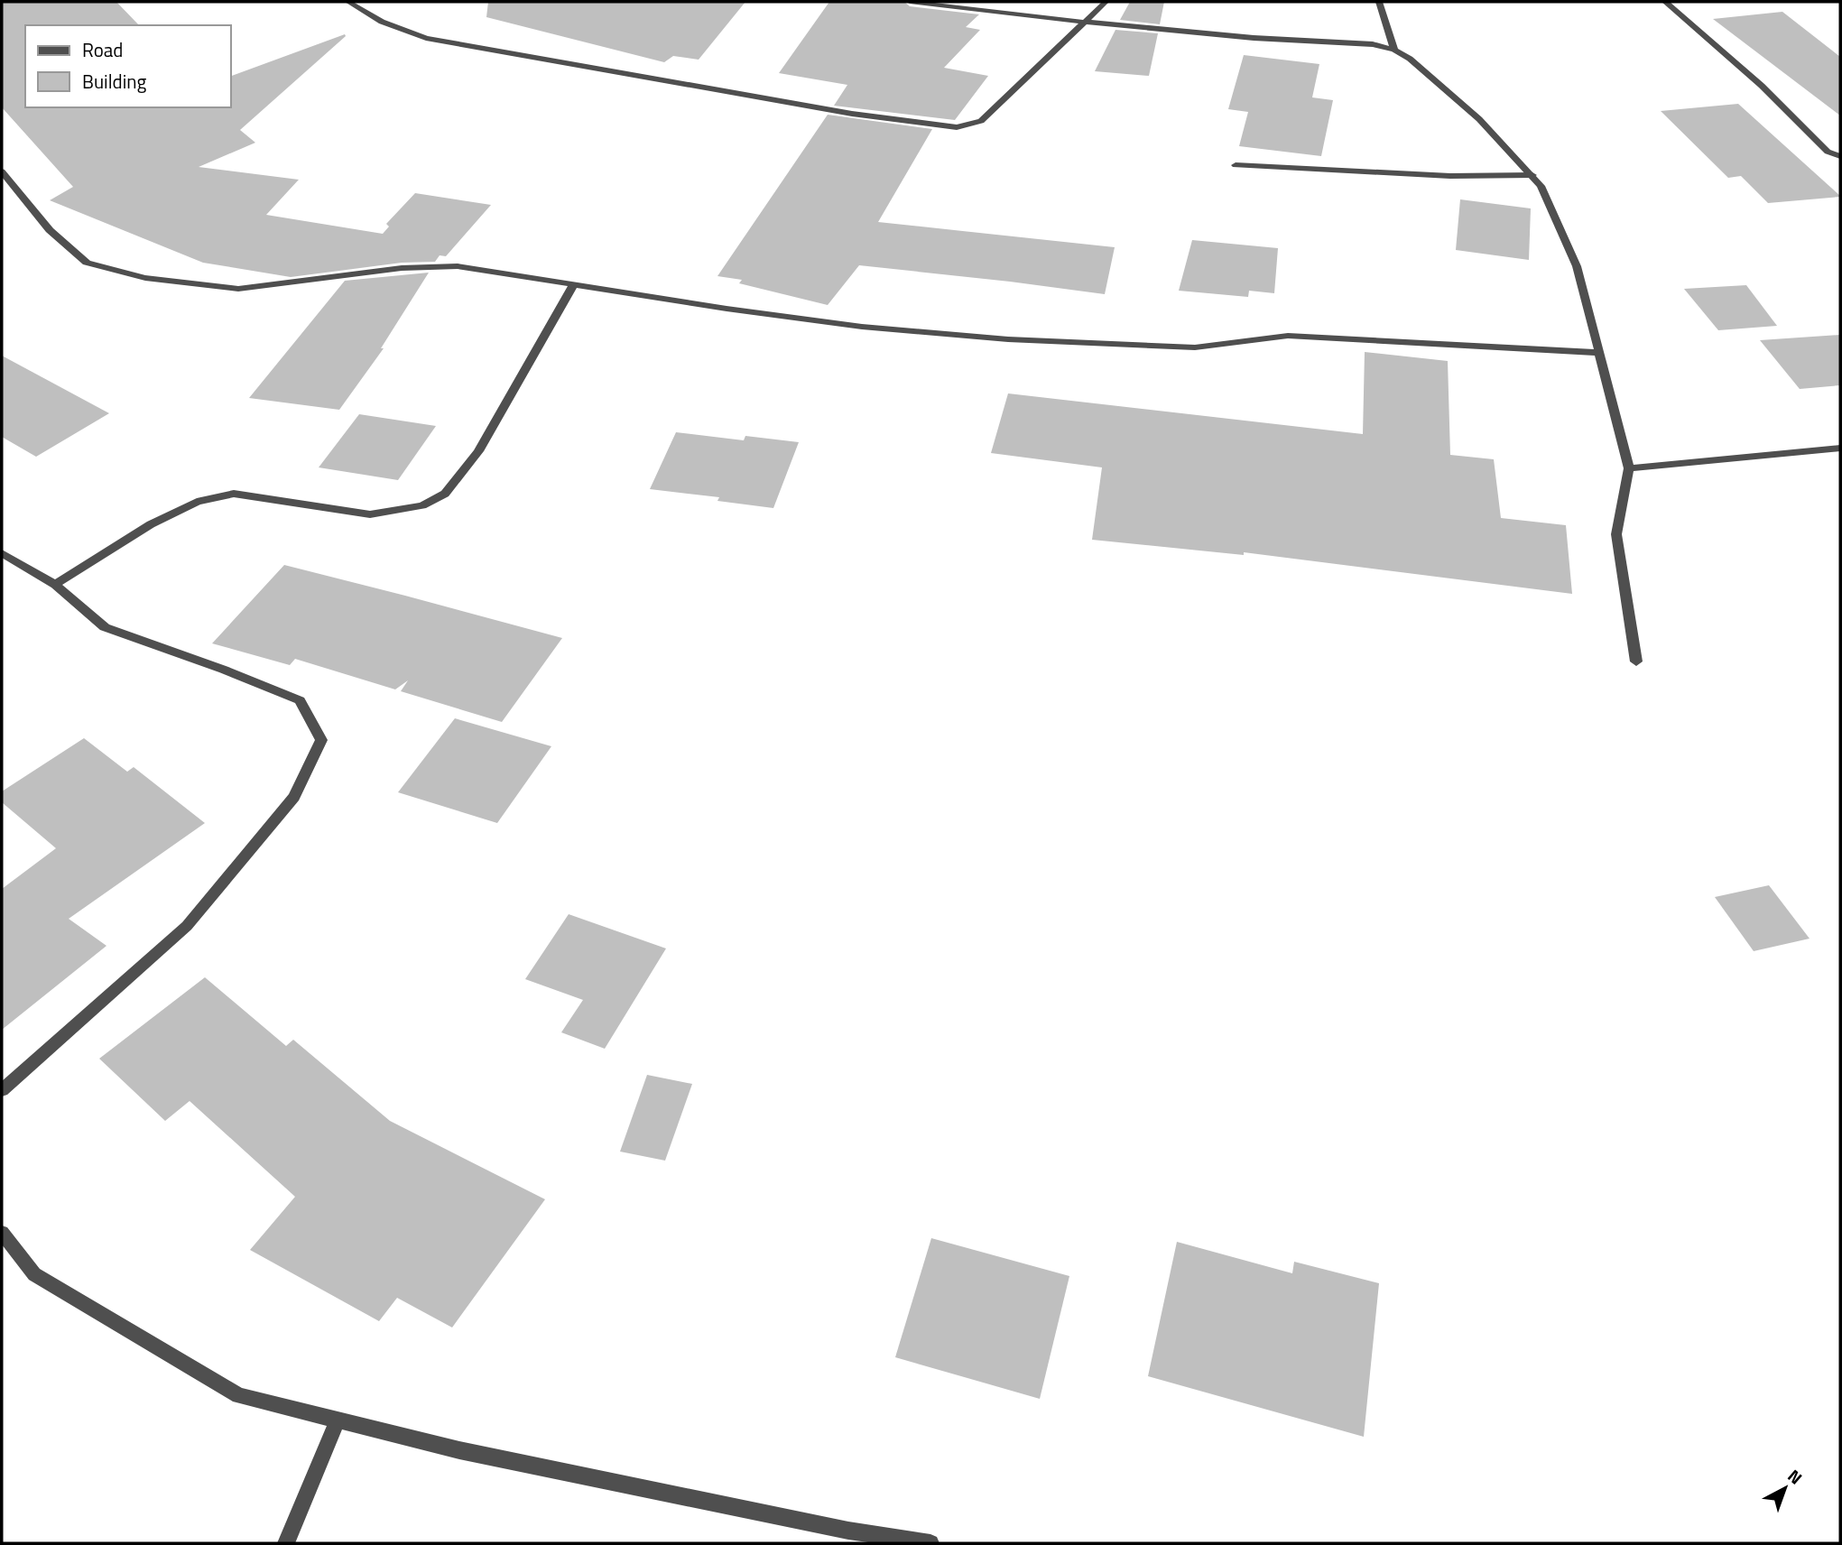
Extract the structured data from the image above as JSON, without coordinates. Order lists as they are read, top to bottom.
{
  "legend": ["Road", "Building"],
  "north": "top right"
}
